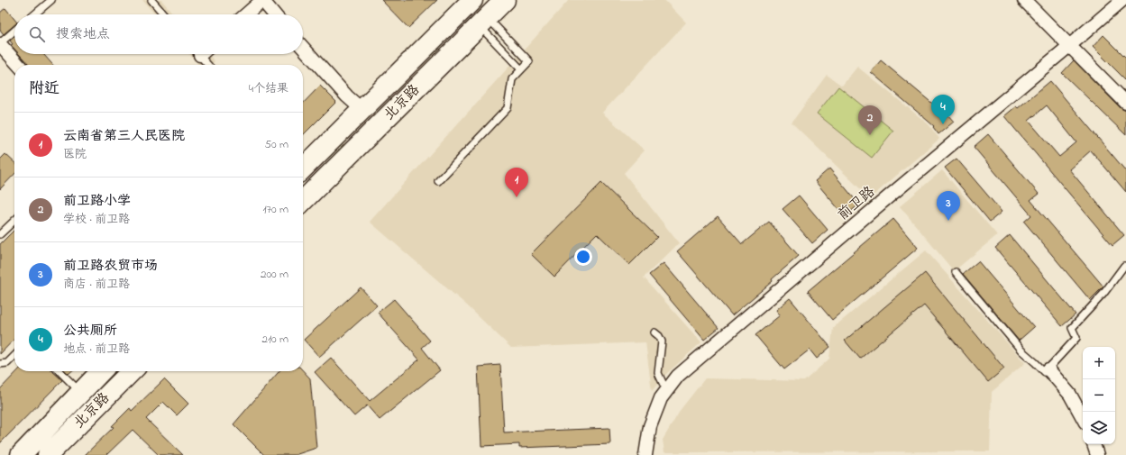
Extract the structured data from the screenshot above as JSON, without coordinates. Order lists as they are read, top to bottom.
{
  "streets": {
    "main road": ["北京路"],
    "street": ["前卫路"]
  },
  "page": {
    "search": "搜索地点",
    "heading": ["附近", "4个结果"],
    "pins": [
      "4",
      "2",
      "1",
      "3"
    ],
    "list": [
      {
        "mark": "1",
        "name": "云南省第三人民医院",
        "note": "医院",
        "value": "50 m"
      },
      {
        "mark": "2",
        "name": "前卫路小学",
        "note": "学校 · 前卫路",
        "value": "170 m"
      },
      {
        "mark": "3",
        "name": "前卫路农贸市场",
        "note": "商店 · 前卫路",
        "value": "200 m"
      },
      {
        "mark": "4",
        "name": "公共厕所",
        "note": "地点 · 前卫路",
        "value": "210 m"
      }
    ],
    "map_buttons": ["+", "−"]
  }
}
